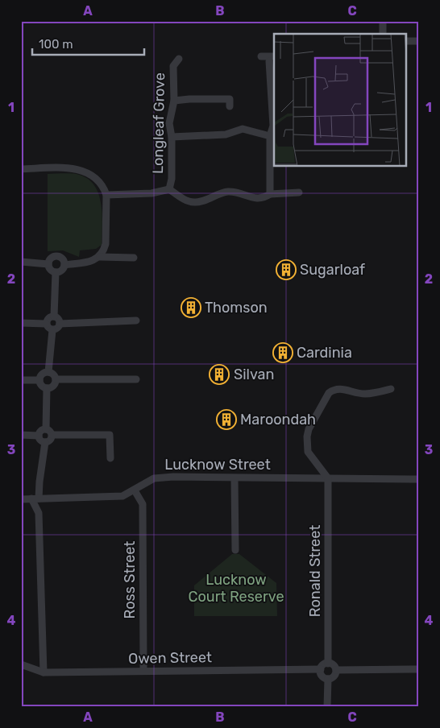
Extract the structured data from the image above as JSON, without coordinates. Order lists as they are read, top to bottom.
{
  "streets": {
    "street": [
      "Longleaf Grove",
      "Lucknow Street",
      "Ronald Street",
      "Ross Street",
      "Owen Street"
    ]
  },
  "crossings": [
    ["Lucknow Street", "Ronald Street"],
    ["Lucknow Street", "Ross Street"],
    ["Ronald Street", "Owen Street"],
    ["Ross Street", "Owen Street"]
  ],
  "parks": ["Lucknow Court Reserve"],
  "places": {
    "building": [
      "Sugarloaf",
      "Thomson",
      "Cardinia",
      "Silvan",
      "Maroondah"
    ]
  },
  "scale_bar": "100 m",
  "grid": {
    "columns": ["A", "B", "C"],
    "rows": [
      "1",
      "2",
      "3",
      "4"
    ]
  }
}
